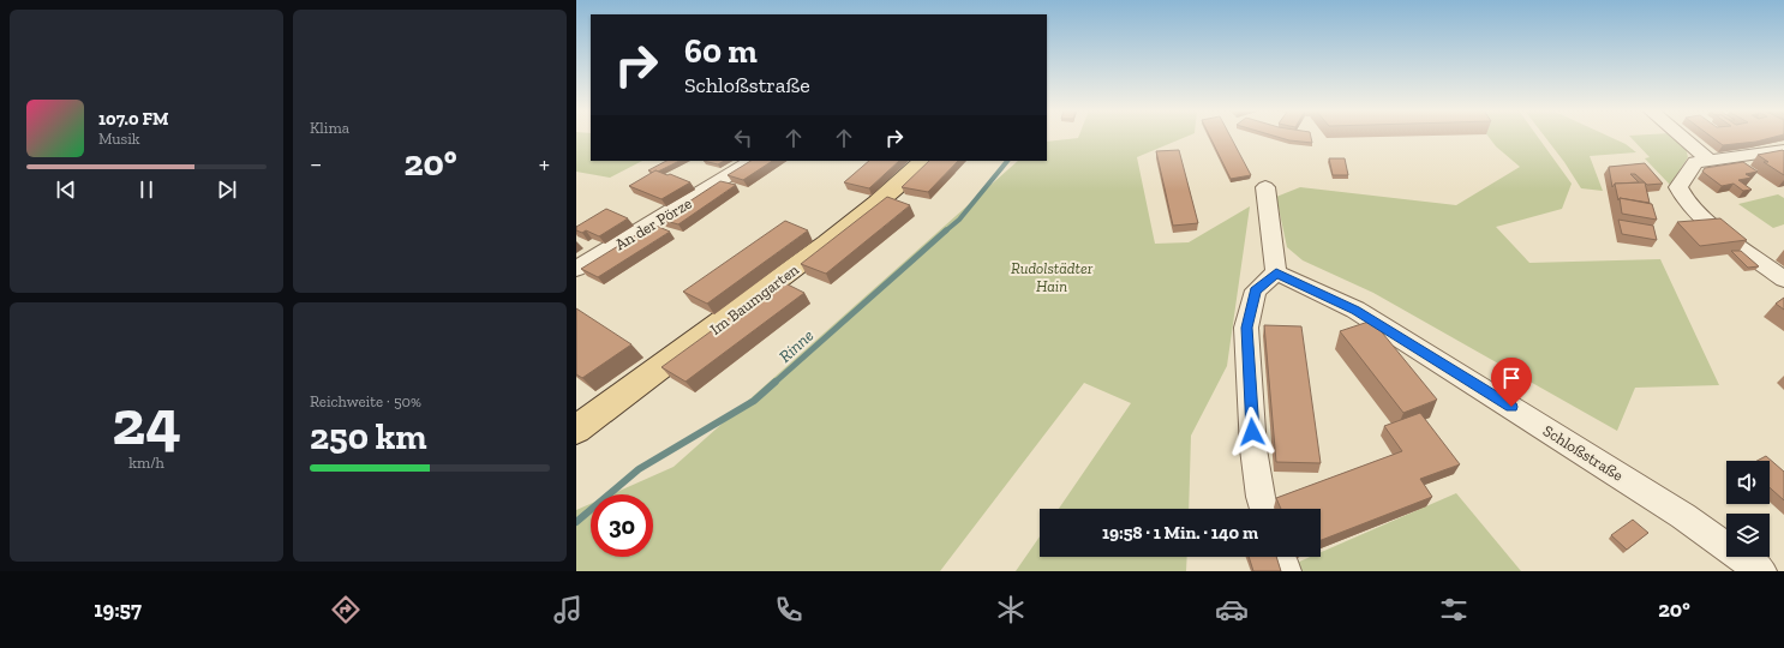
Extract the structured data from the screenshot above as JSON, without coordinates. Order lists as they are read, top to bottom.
{
  "streets": {
    "main road": ["Im Baumgarten"],
    "street": ["An der Pörze", "Schloßstraße"]
  },
  "water": ["Rinne"],
  "parks": ["Rudolstädter Hain"],
  "page": {
    "tile": [
      "Klima",
      ["24", "km/h"],
      ["Reichweite · 50%", "250 km"]
    ],
    "turn": ["60 m", "Schloßstraße"],
    "song": ["107.0 FM", "Musik"],
    "heat": ["−", "20°", "+"],
    "limit": "30",
    "trip": "19:58 · 1 Min. · 140 m",
    "tabs": ["19:57", "20°"]
  }
}
